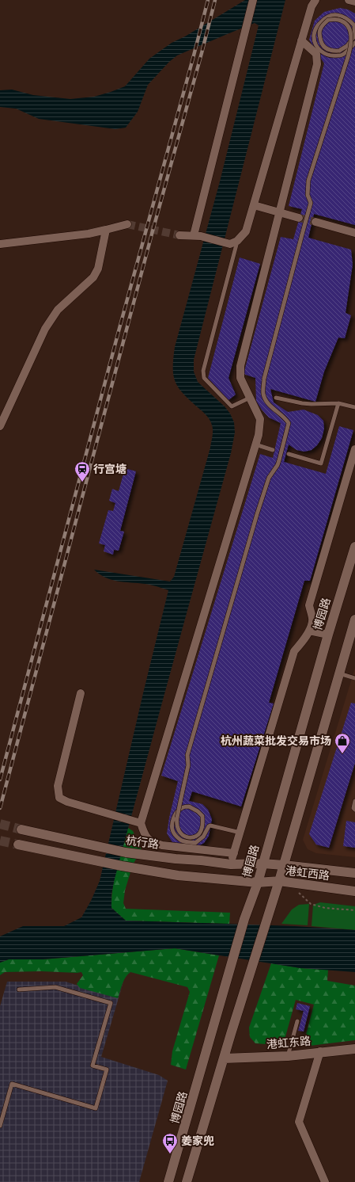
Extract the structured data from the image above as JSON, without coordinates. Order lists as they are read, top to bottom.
{
  "streets": {
    "main road": [
      "博园路",
      "杭行路",
      "港虹西路",
      "港虹东路"
    ]
  },
  "crossings": [
    ["博园路", "杭行路"],
    ["博园路", "港虹西路"],
    ["杭行路", "港虹西路"]
  ],
  "places": {
    "station": ["行宫塘"],
    "shop": ["杭州蔬菜批发交易市场"],
    "bus stop": ["姜家兜"]
  }
}
